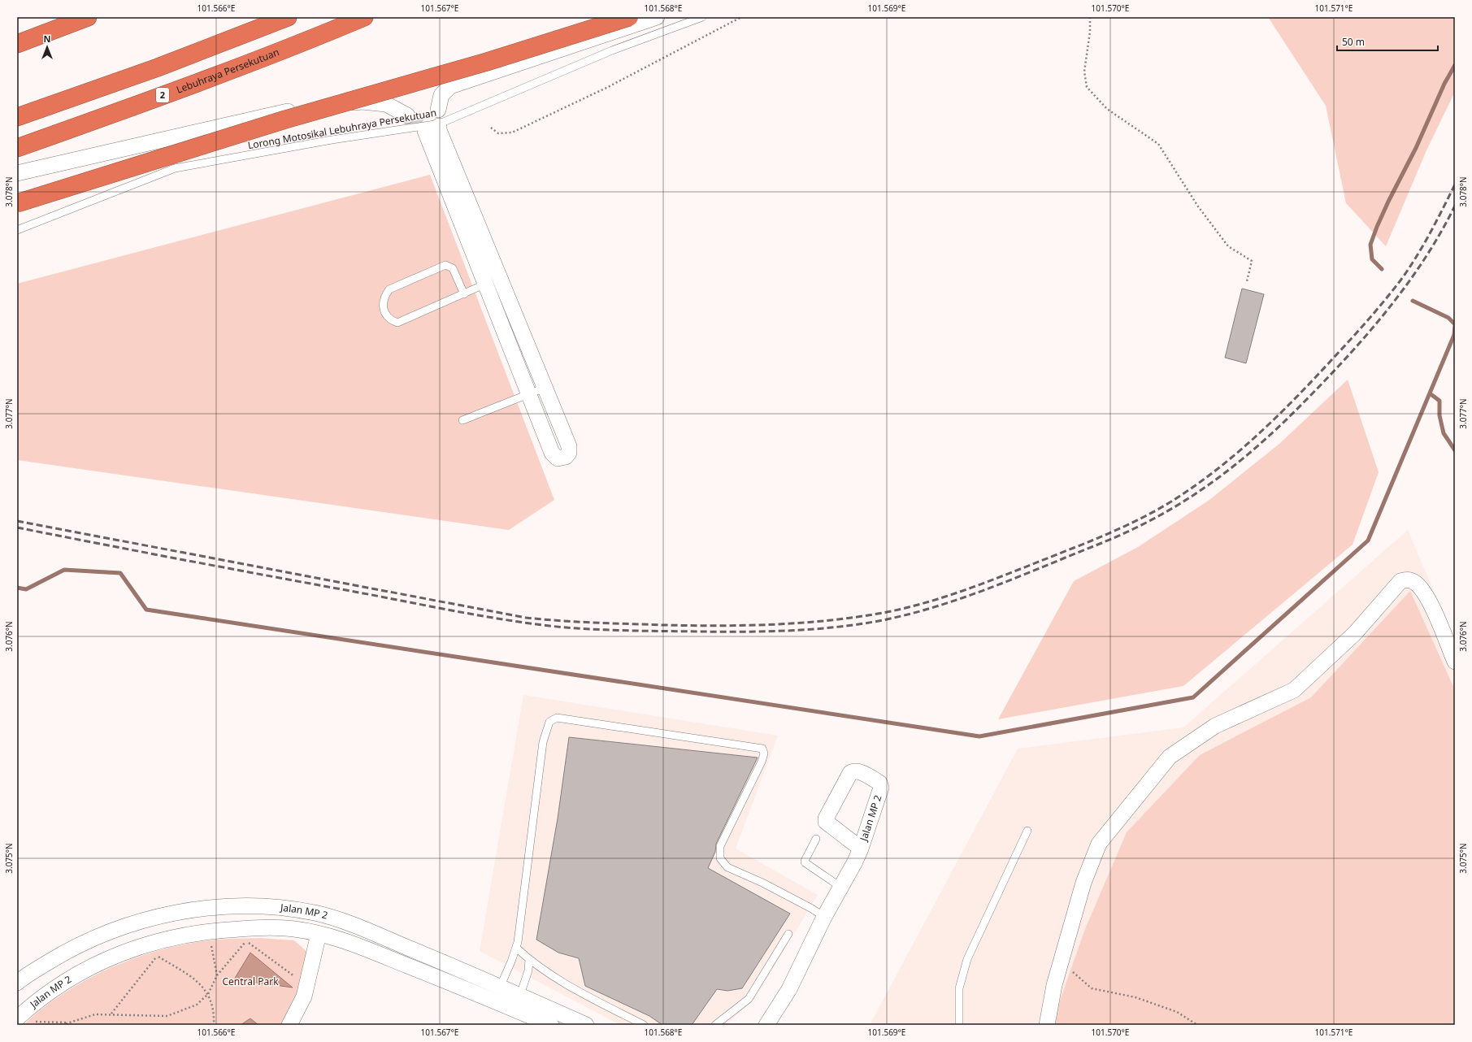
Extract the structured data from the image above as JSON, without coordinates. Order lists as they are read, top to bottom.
{
  "streets": {
    "highway": ["Lebuhraya Persekutuan", "2"],
    "street": ["Jalan MP 2"],
    "lane": ["Lorong Motosikal Lebuhraya Persekutuan"]
  },
  "parks": ["Central Park"],
  "scale_bar": "50 m",
  "north": "top",
  "coordinates": [
    "101.566°E",
    "101.567°E",
    "101.568°E",
    "101.569°E",
    "101.570°E",
    "101.571°E",
    "3.078°N",
    "3.077°N",
    "3.076°N",
    "3.075°N"
  ]
}
